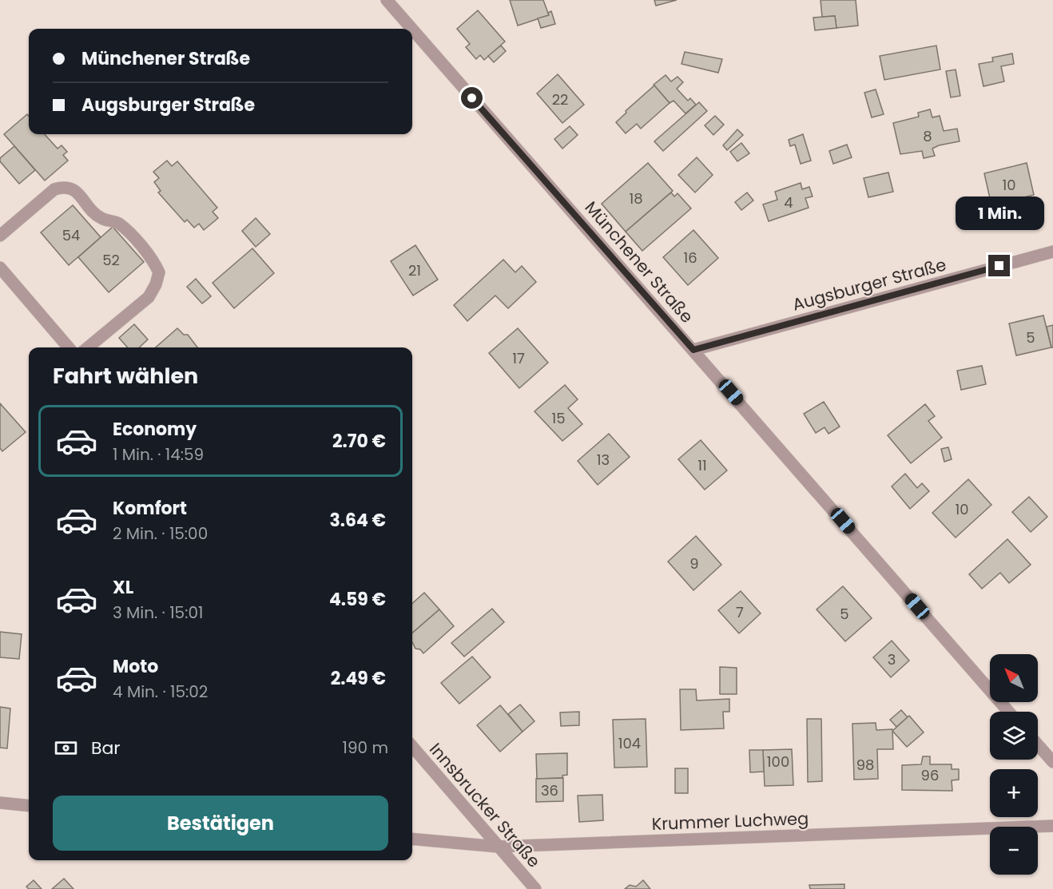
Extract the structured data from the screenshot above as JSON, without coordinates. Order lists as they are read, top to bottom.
{
  "streets": {
    "street": [
      "Münchener Straße",
      "Augsburger Straße",
      "Innsbrucker Straße",
      "Krummer Luchweg"
    ]
  },
  "crossings": [
    ["Münchener Straße", "Augsburger Straße"],
    ["Innsbrucker Straße", "Krummer Luchweg"]
  ],
  "house_numbers": [
    "22",
    "8",
    "10",
    "18",
    "4",
    "54",
    "16",
    "52",
    "21",
    "5",
    "17",
    "15",
    "13",
    "11",
    "10",
    "9",
    "7",
    "5",
    "3",
    "104",
    "100",
    "98",
    "96",
    "36"
  ],
  "north": "top left",
  "page": {
    "banner": ["Münchener Straße", "Augsburger Straße"],
    "bubble": "1 Min.",
    "heading": "Fahrt wählen",
    "list": [
      {
        "name": "Economy",
        "note": "1 Min. · 14:59",
        "value": "2.70 €"
      },
      {
        "name": "Komfort",
        "note": "2 Min. · 15:00",
        "value": "3.64 €"
      },
      {
        "name": "XL",
        "note": "3 Min. · 15:01",
        "value": "4.59 €"
      },
      {
        "name": "Moto",
        "note": "4 Min. · 15:02",
        "value": "2.49 €"
      }
    ],
    "map_buttons": ["+", "−"],
    "pay": ["Bar", "190 m"],
    "buttons": "Bestätigen"
  }
}
